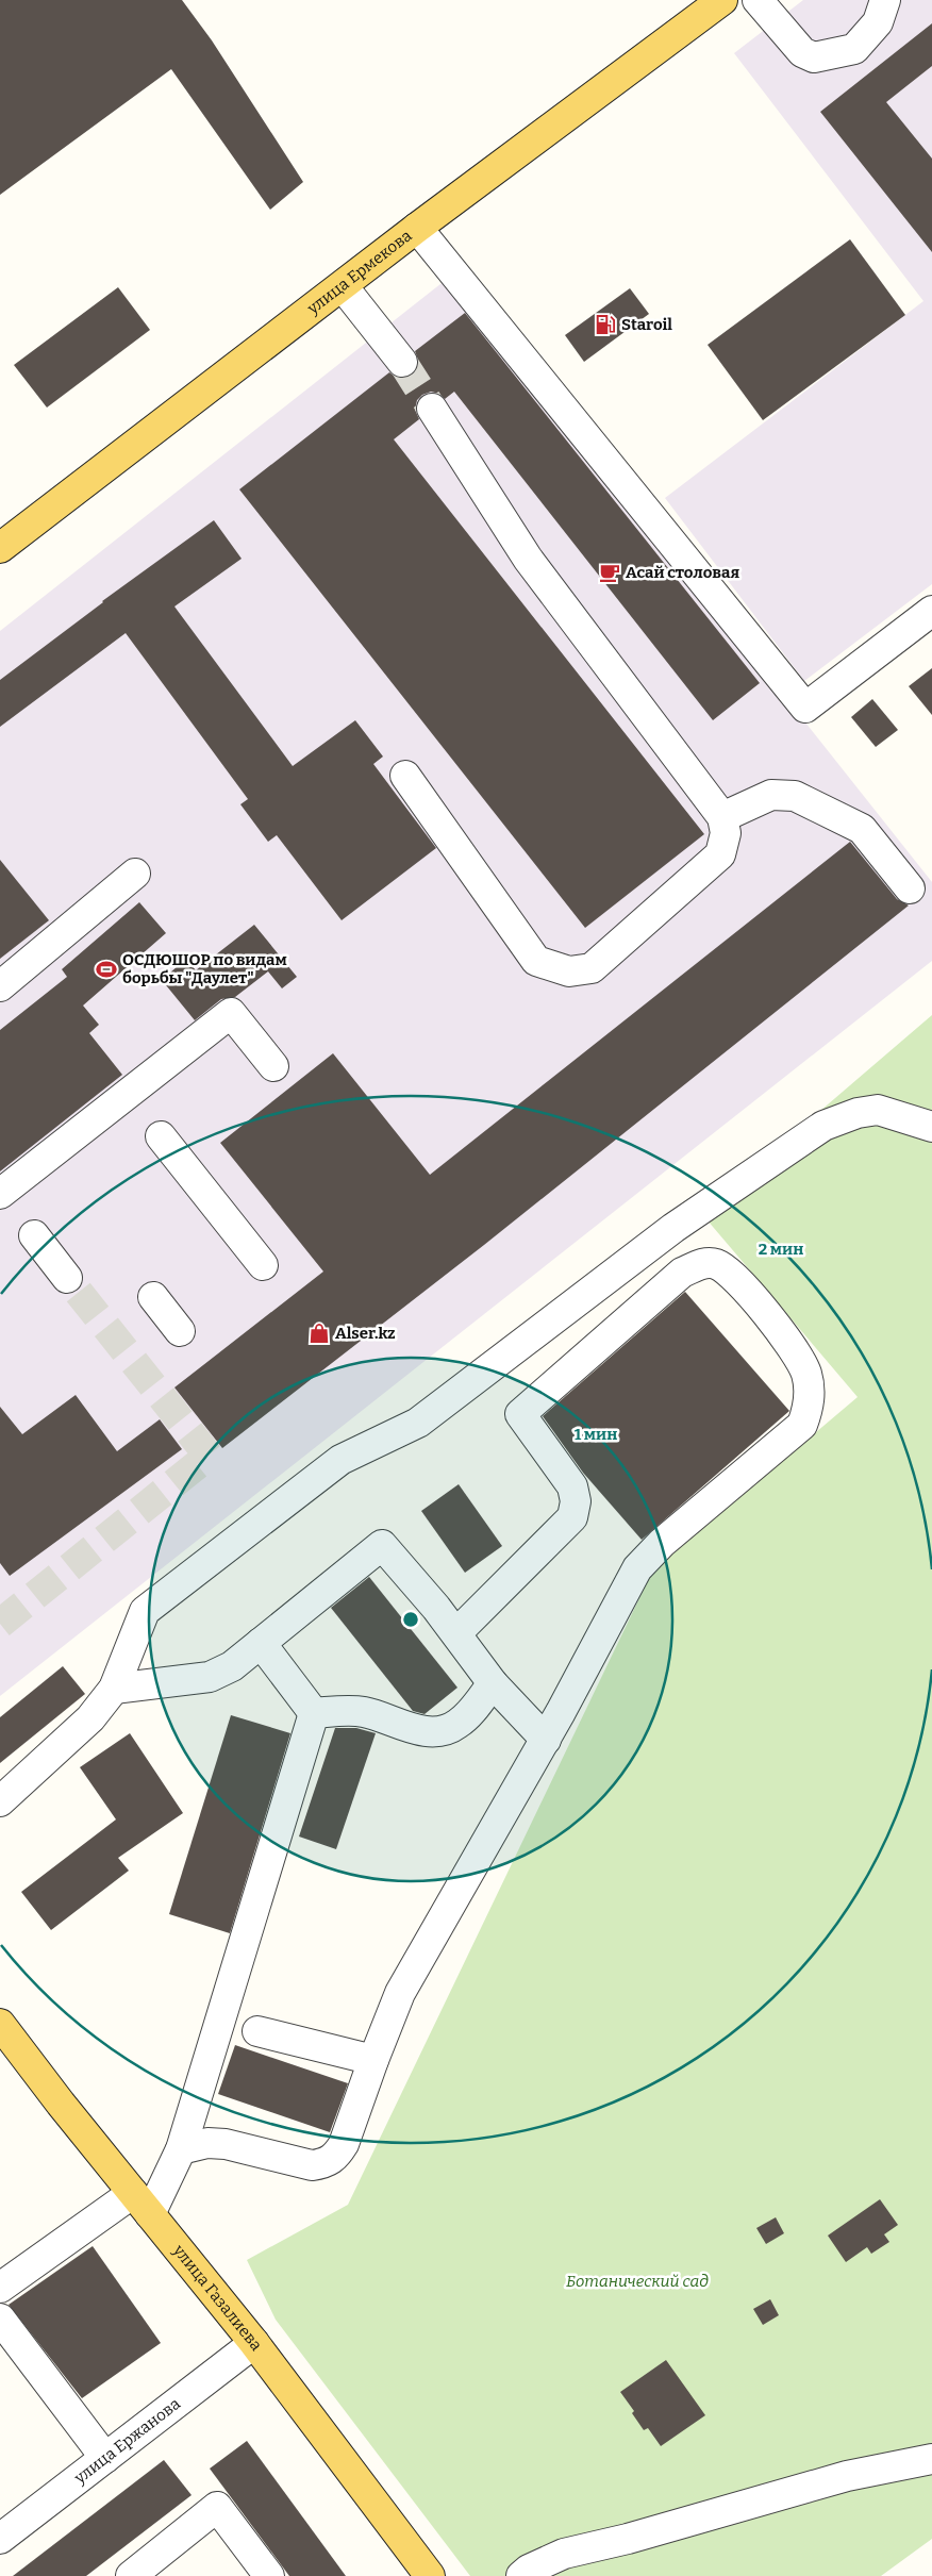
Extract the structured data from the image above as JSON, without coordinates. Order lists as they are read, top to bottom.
{
  "streets": {
    "main road": ["улица Ермекова", "улица Газалиева"],
    "street": ["улица Ержанова"]
  },
  "crossings": [
    ["улица Газалиева", "улица Ержанова"]
  ],
  "parks": ["Ботанический сад"],
  "places": {
    "fuel station": ["Staroil"],
    "cafe": ["Асай столовая"],
    "sports": ["ОСДЮШОР по видам борьбы \"Даулет\""],
    "shop": ["Alser.kz"]
  },
  "rings": ["2 мин", "1 мин"]
}
